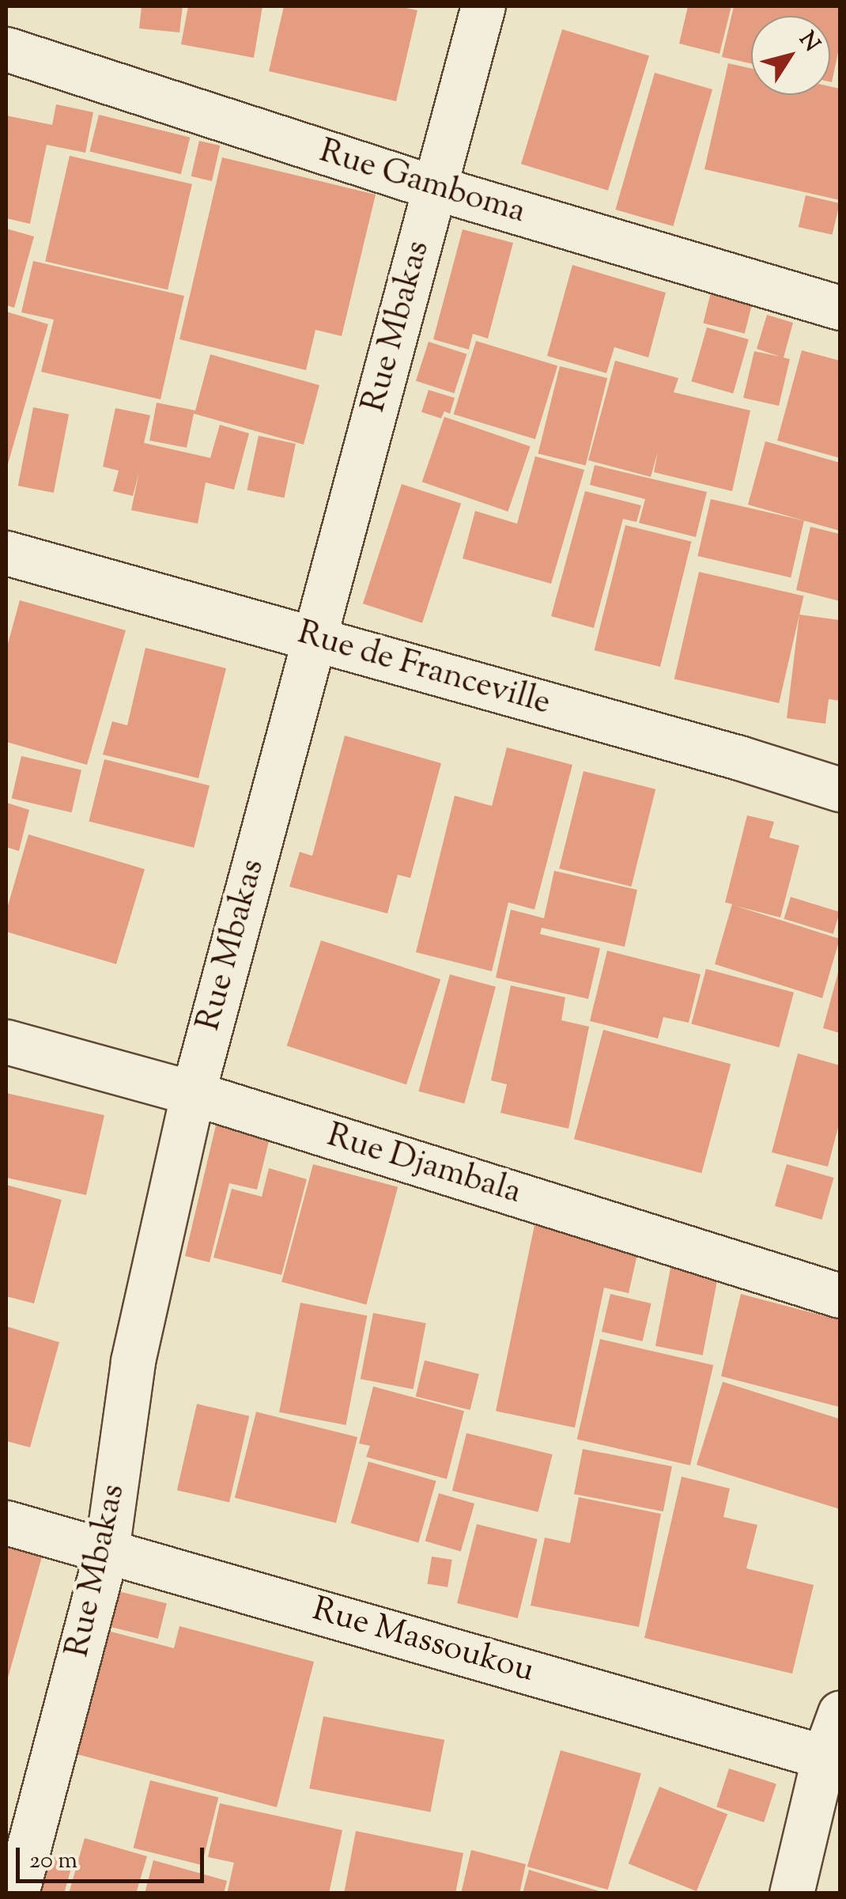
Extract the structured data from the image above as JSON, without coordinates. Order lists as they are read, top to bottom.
{
  "streets": {
    "street": [
      "Rue Gamboma",
      "Rue Mbakas",
      "Rue de Franceville",
      "Rue Djambala",
      "Rue Massoukou"
    ]
  },
  "crossings": [
    ["Rue Gamboma", "Rue Mbakas"],
    ["Rue Mbakas", "Rue de Franceville"],
    ["Rue Mbakas", "Rue Djambala"],
    ["Rue Mbakas", "Rue Massoukou"]
  ],
  "scale_bar": "20 m",
  "north": "top right"
}
